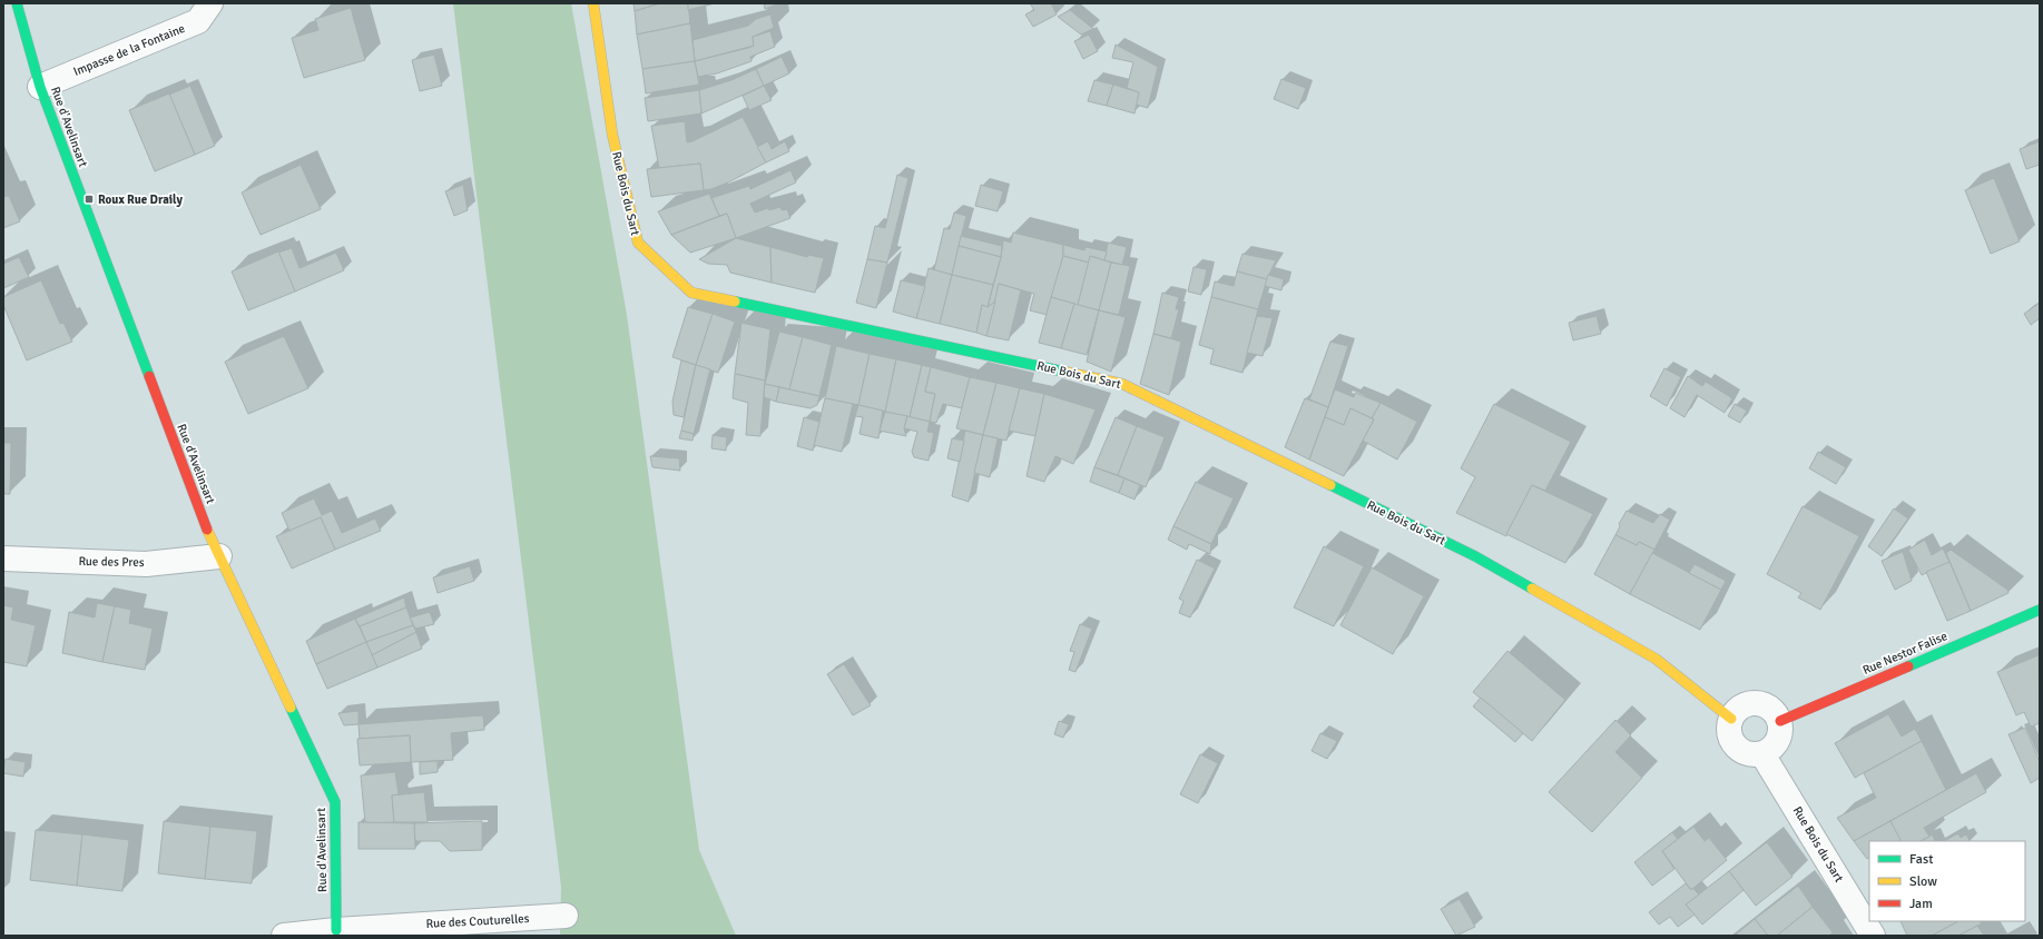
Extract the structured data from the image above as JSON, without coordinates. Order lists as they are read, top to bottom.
{
  "streets": {
    "street": [
      "Impasse de la Fontaine",
      "Rue d'Avelinsart",
      "Rue Bois du Sart",
      "Rue des Pres",
      "Rue Nestor Falise",
      "Rue des Couturelles"
    ]
  },
  "crossings": [
    ["Impasse de la Fontaine", "Rue d'Avelinsart"],
    ["Rue d'Avelinsart", "Rue des Pres"],
    ["Rue d'Avelinsart", "Rue des Couturelles"],
    ["Rue Bois du Sart", "Rue Nestor Falise"]
  ],
  "places": {
    "transit": ["Roux Rue Draily"]
  },
  "legend": ["Fast", "Slow", "Jam"]
}
